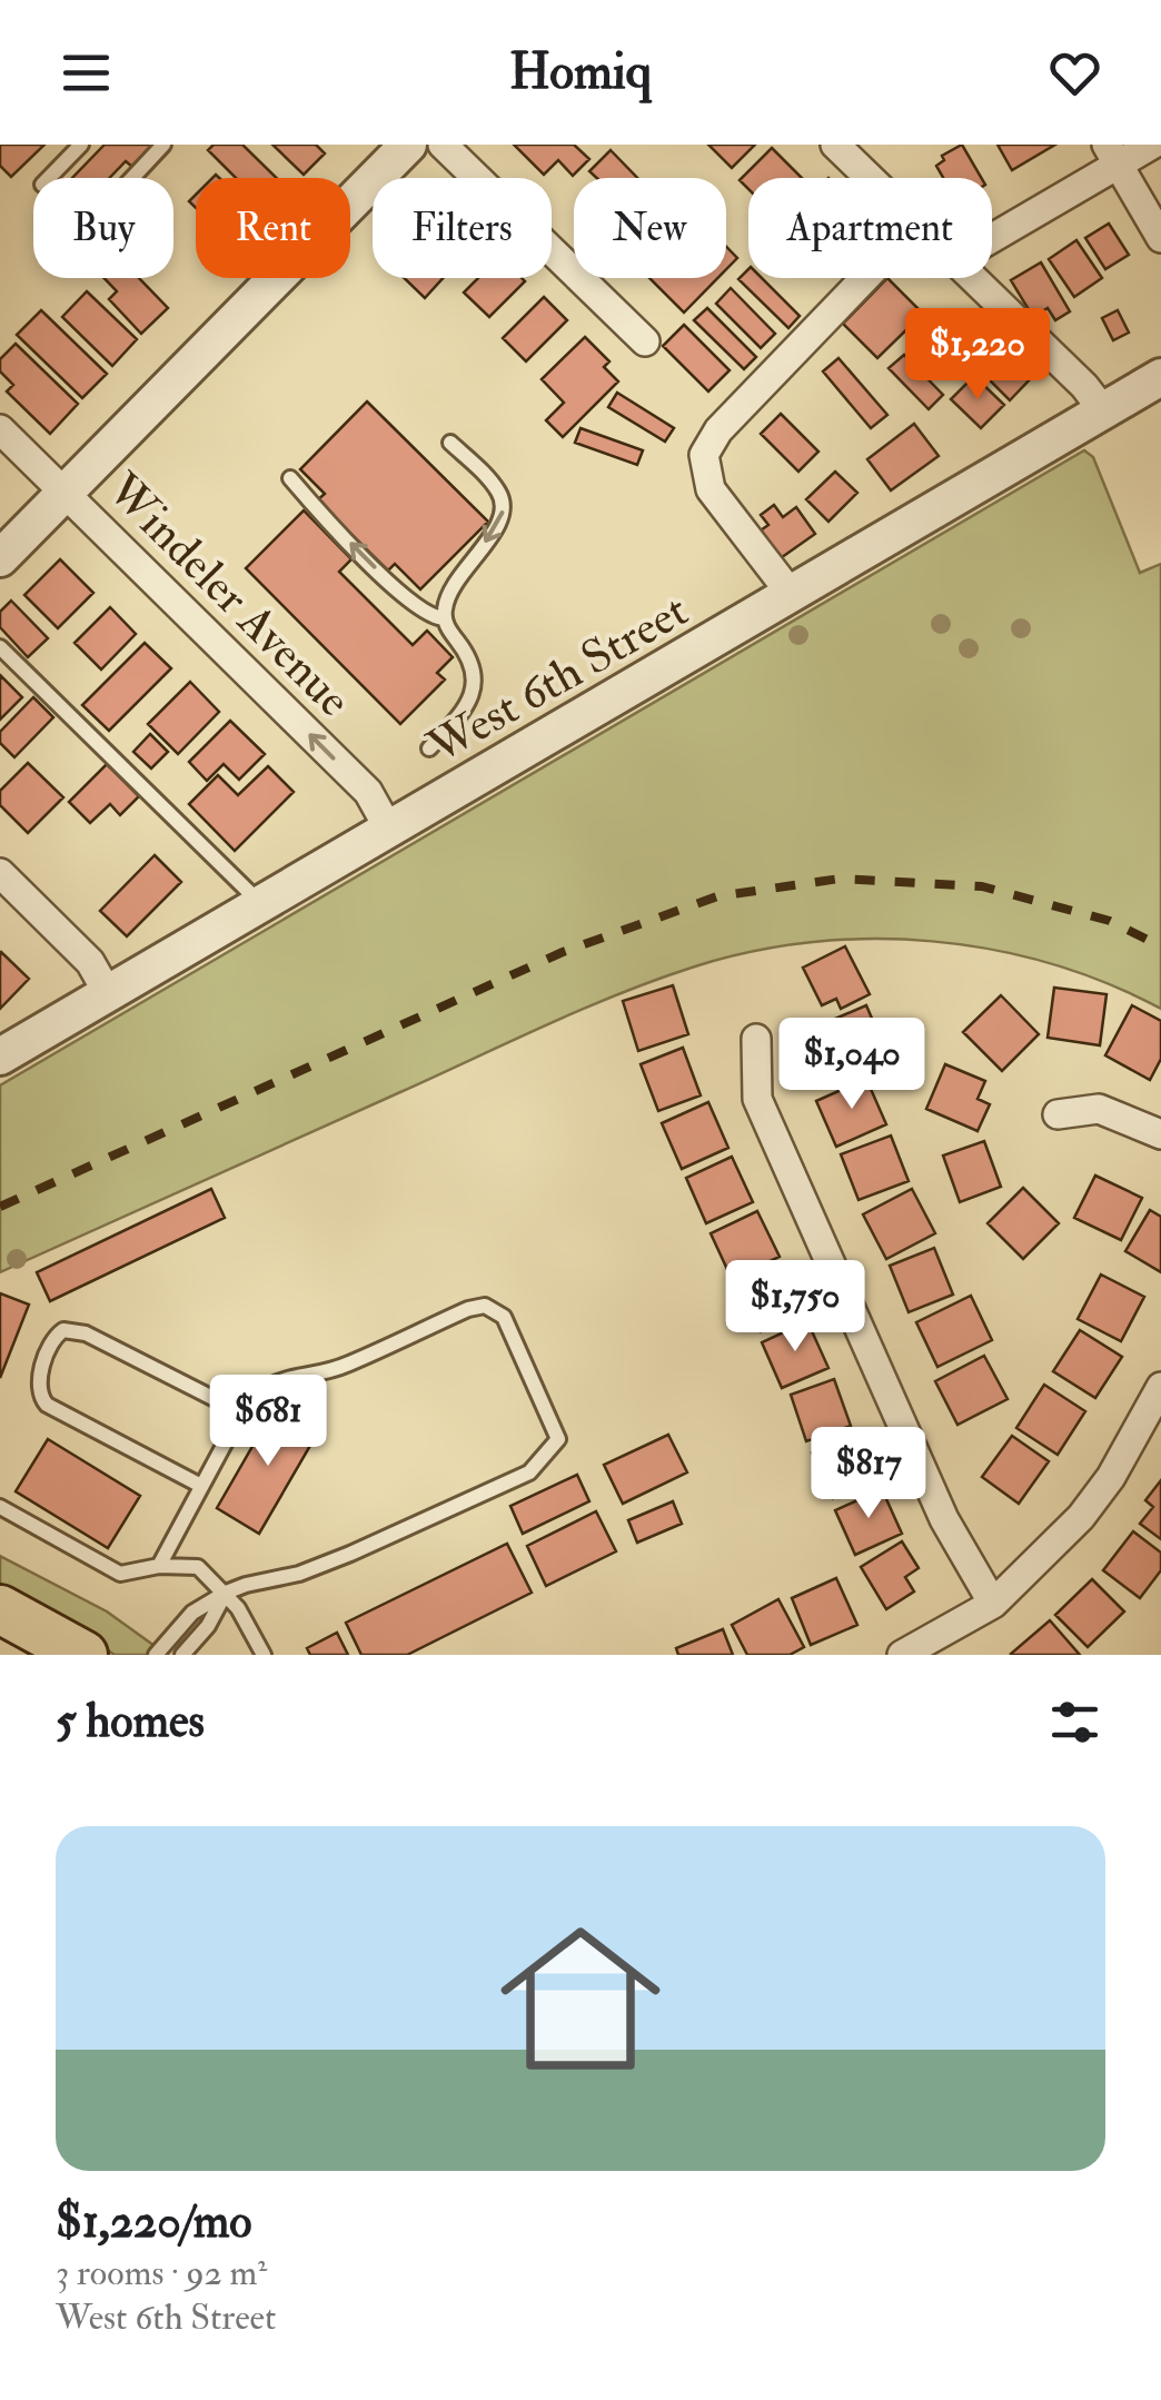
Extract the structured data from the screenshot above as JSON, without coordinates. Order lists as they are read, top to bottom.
{
  "streets": {
    "street": ["Windeler Avenue", "West 6th Street"]
  },
  "crossings": [
    ["Windeler Avenue", "West 6th Street"]
  ],
  "one_way": ["Windeler Avenue"],
  "page": {
    "header": "Homiq",
    "chip": [
      "Buy",
      "Rent",
      "Filters",
      "New",
      "Apartment"
    ],
    "price": [
      "$1,220",
      "$1,040",
      "$1,750",
      "$681",
      "$817"
    ],
    "heading": "5 homes",
    "list": [
      {
        "name": "$1,220/mo",
        "note": "3 rooms · 92 m² · West 6th Street"
      }
    ]
  }
}
